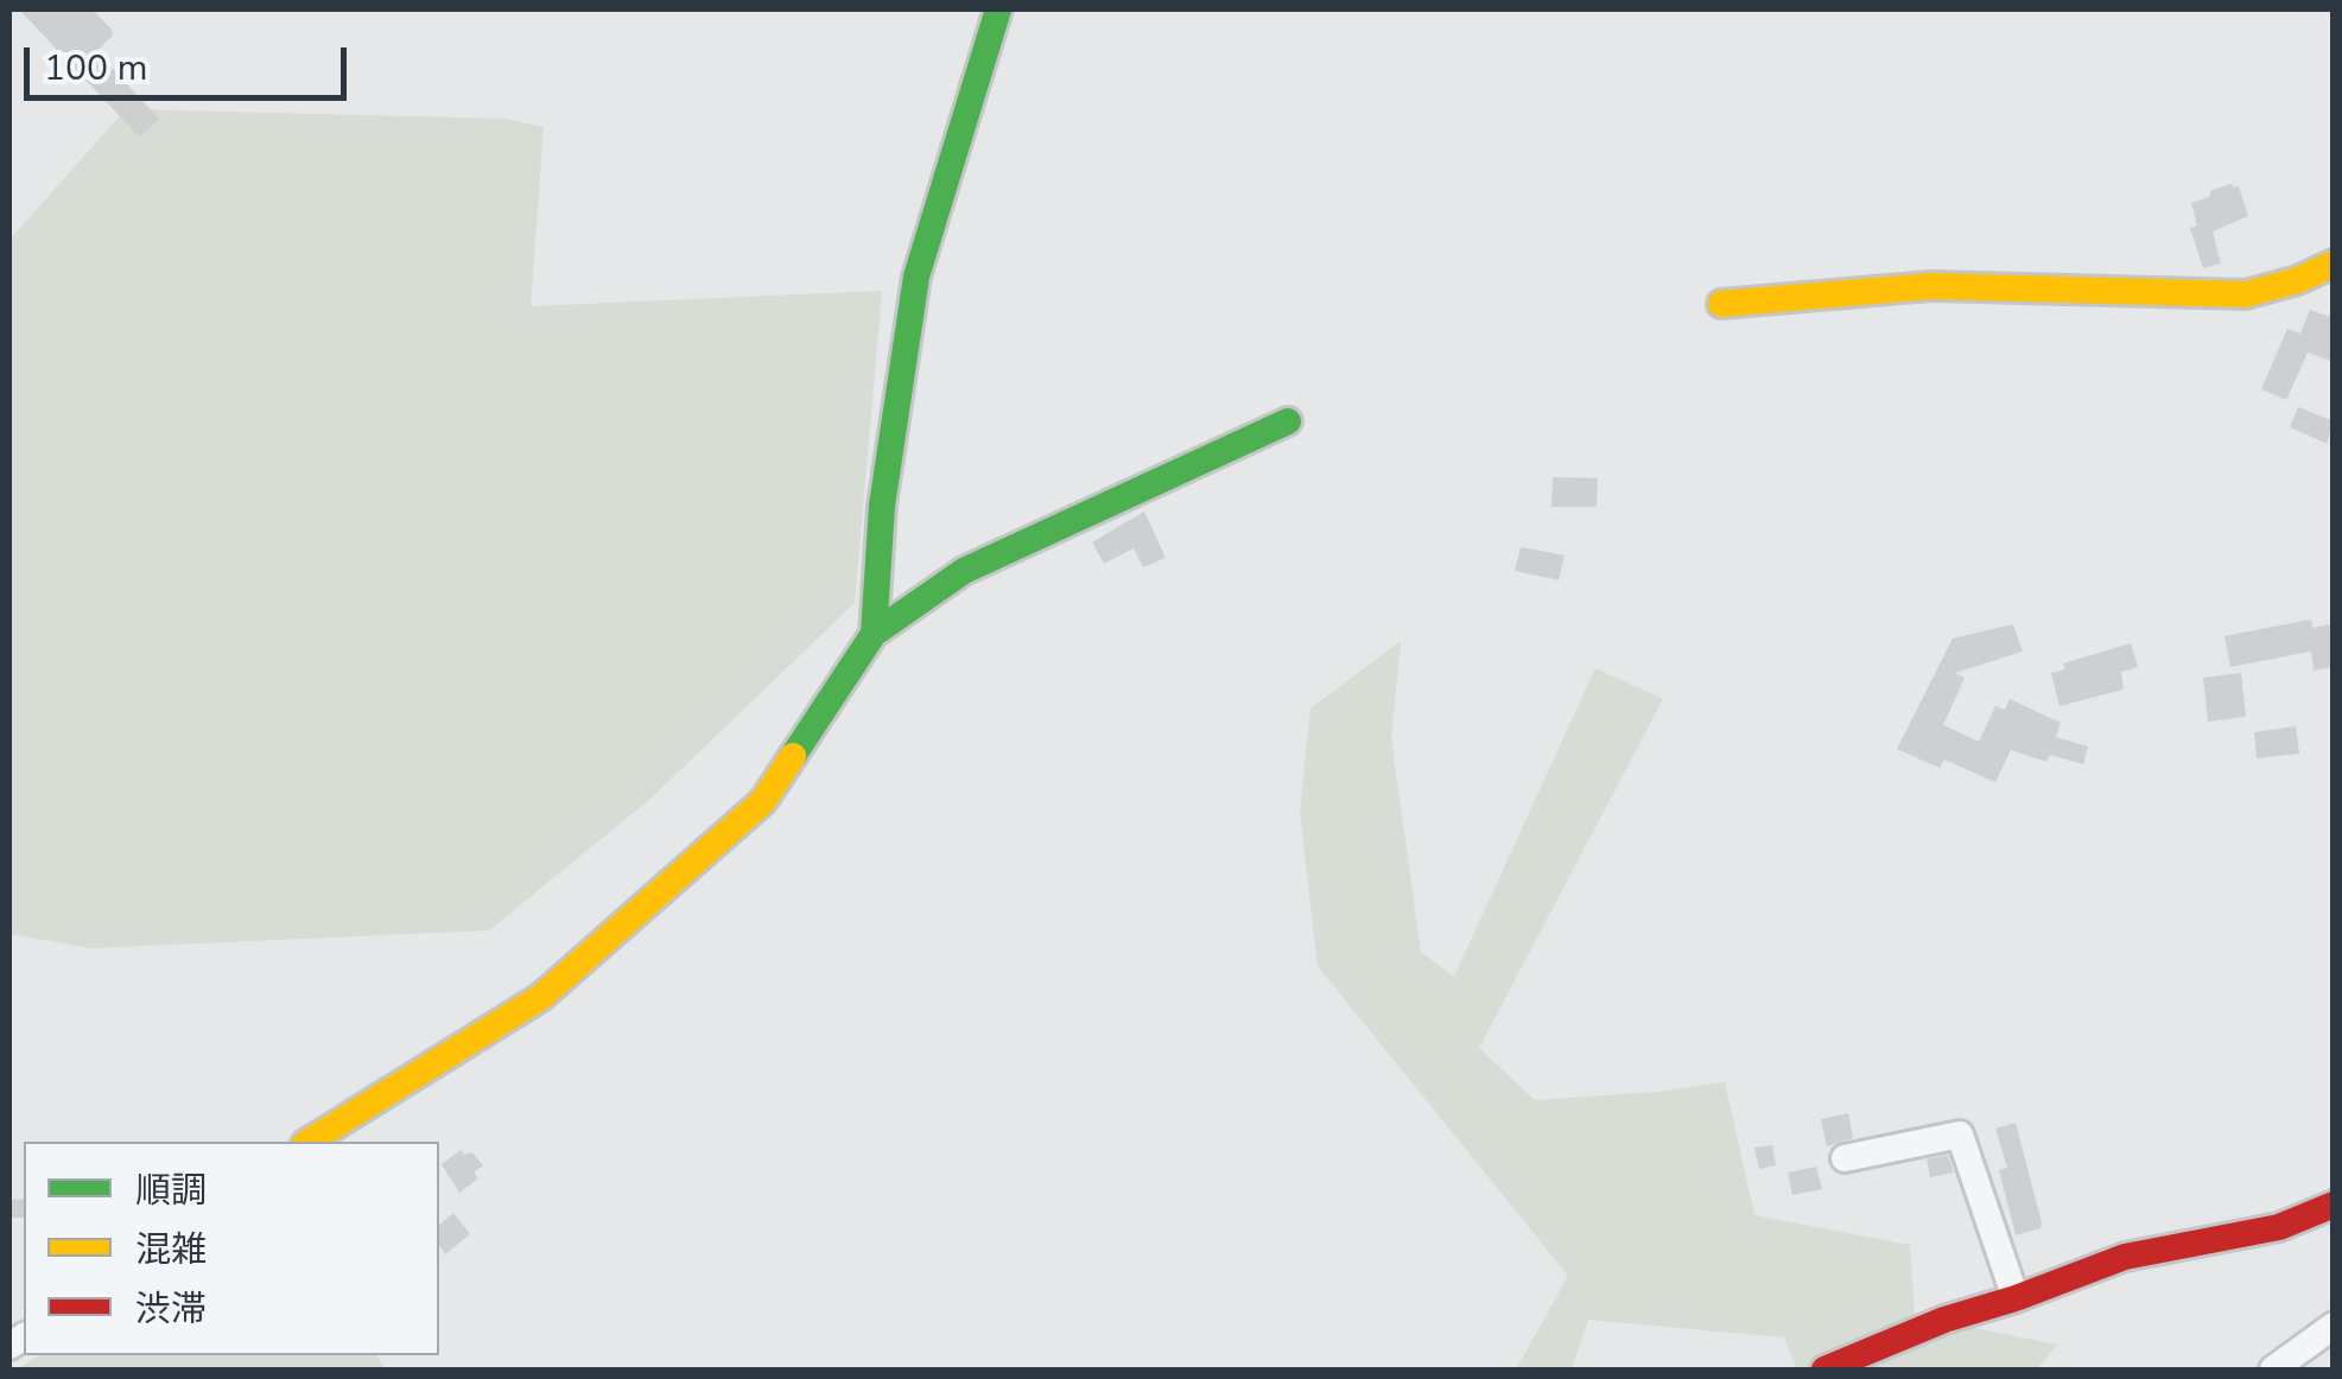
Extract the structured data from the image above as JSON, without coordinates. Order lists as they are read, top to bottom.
{
  "legend": ["順調", "混雑", "渋滞"],
  "scale_bar": "100 m"
}
